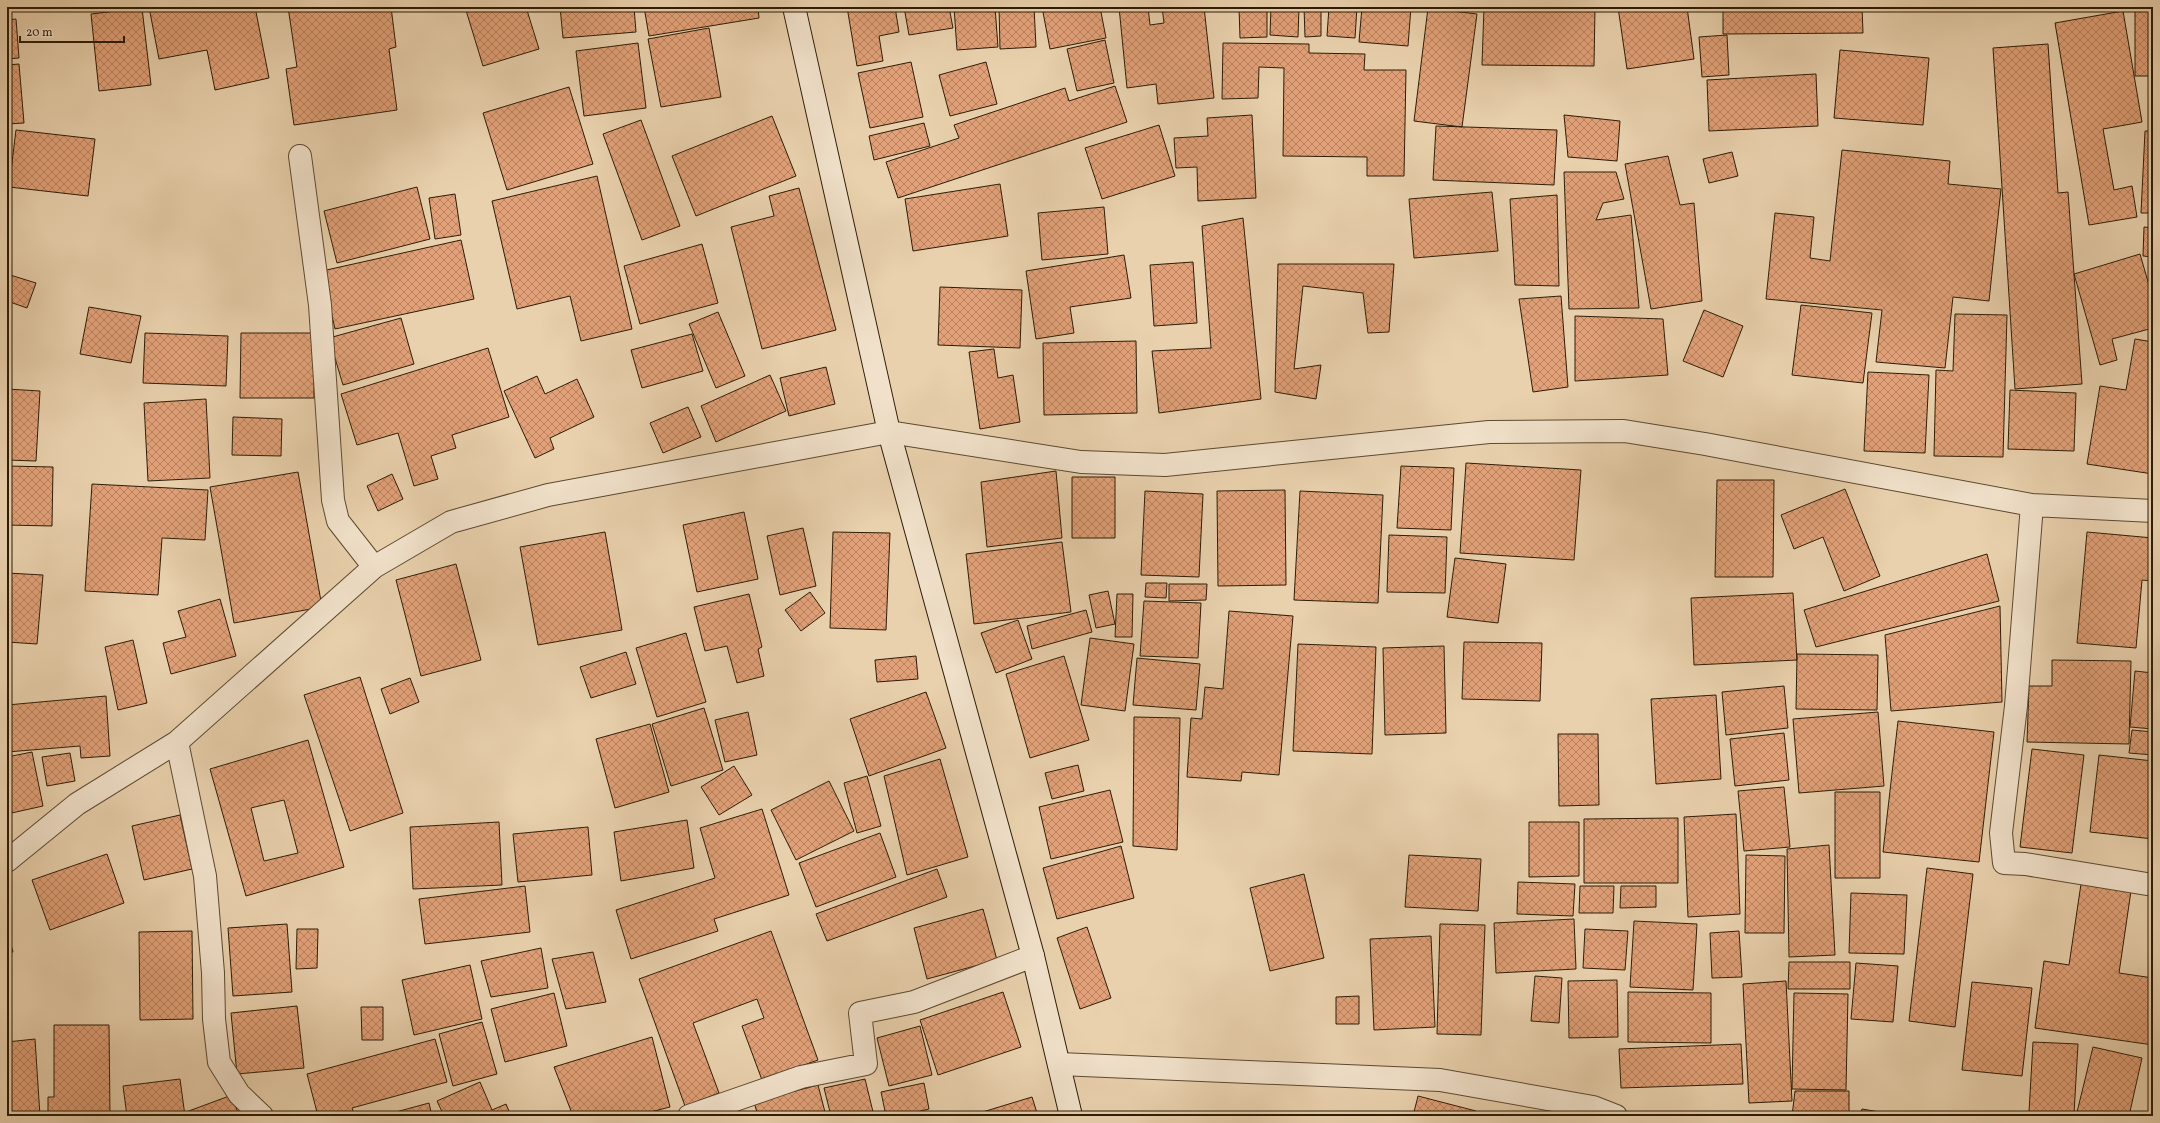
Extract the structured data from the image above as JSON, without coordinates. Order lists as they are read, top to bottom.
{
  "scale_bar": "20 m"
}
